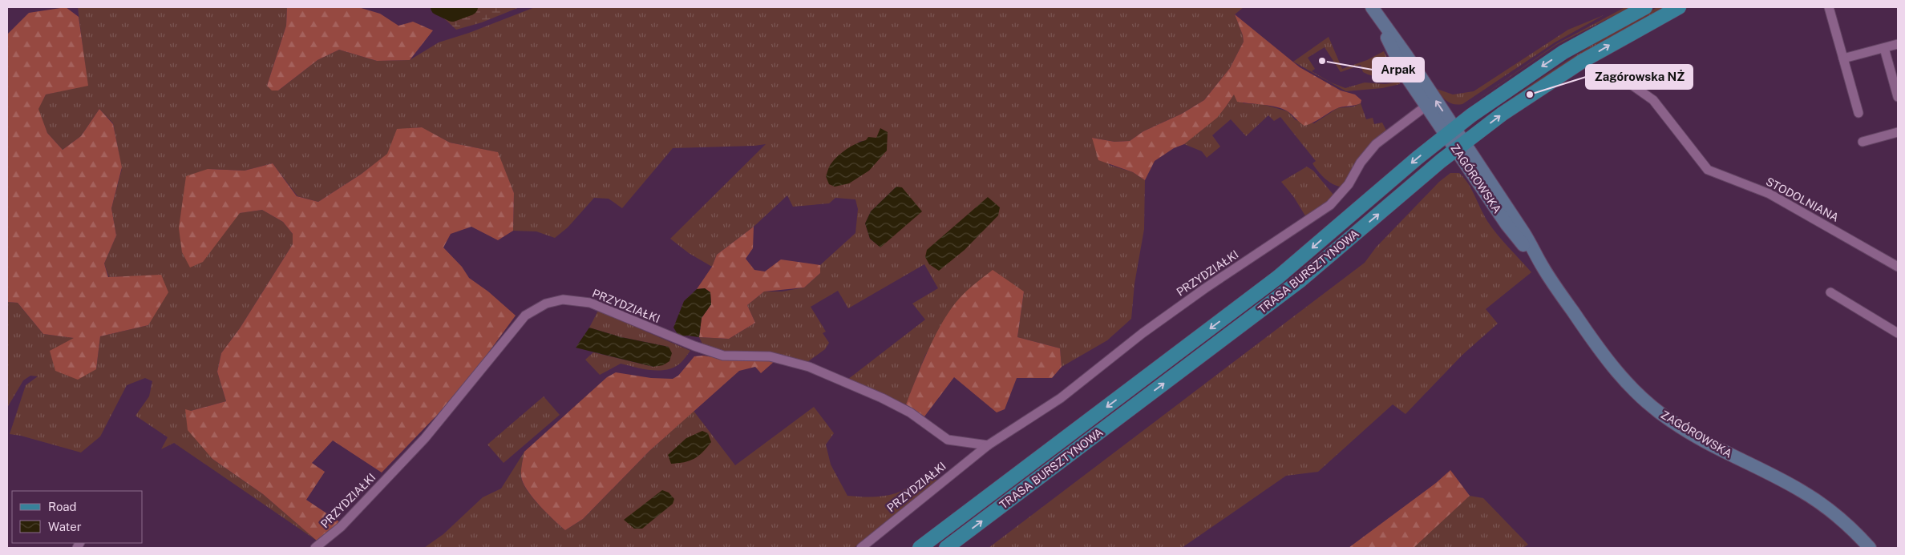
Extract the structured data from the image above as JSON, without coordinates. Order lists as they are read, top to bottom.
{
  "streets": {
    "main road": ["TRASA BURSZTYNOWA"],
    "street": ["ZAGÓROWSKA", "STODOLNIANA", "PRZYDZIAŁKI"]
  },
  "crossings": [
    ["ZAGÓROWSKA", "TRASA BURSZTYNOWA"],
    ["ZAGÓROWSKA", "PRZYDZIAŁKI"]
  ],
  "places": ["Arpak", "Zagórowska NŻ"],
  "legend": ["Road", "Water"]
}
